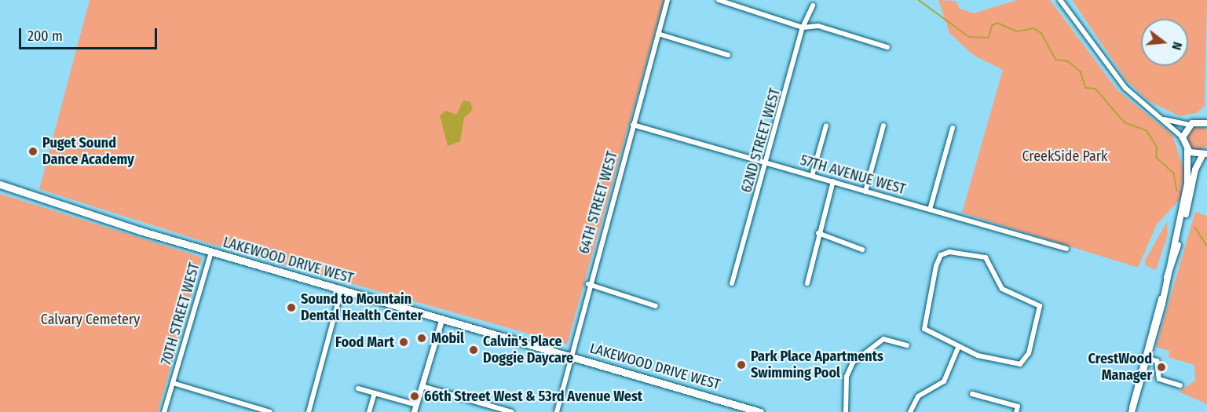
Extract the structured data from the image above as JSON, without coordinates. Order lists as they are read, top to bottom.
{
  "streets": {
    "main road": ["LAKEWOOD DRIVE WEST"],
    "street": [
      "62ND STREET WEST",
      "57TH AVENUE WEST",
      "64TH STREET WEST",
      "70TH STREET WEST"
    ]
  },
  "crossings": [
    ["62ND STREET WEST", "57TH AVENUE WEST"],
    ["57TH AVENUE WEST", "64TH STREET WEST"],
    ["64TH STREET WEST", "LAKEWOOD DRIVE WEST"],
    ["LAKEWOOD DRIVE WEST", "70TH STREET WEST"]
  ],
  "parks": ["CreekSide Park", "Calvary Cemetery"],
  "places": [
    "Puget Sound Dance Academy",
    "Sound to Mountain Dental Health Center",
    "Mobil",
    "Food Mart",
    "Calvin's Place Doggie Daycare",
    "Park Place Apartments Swimming Pool",
    "CrestWood Manager",
    "66th Street West & 53rd Avenue West"
  ],
  "scale_bar": "200 m",
  "north": "right"
}
